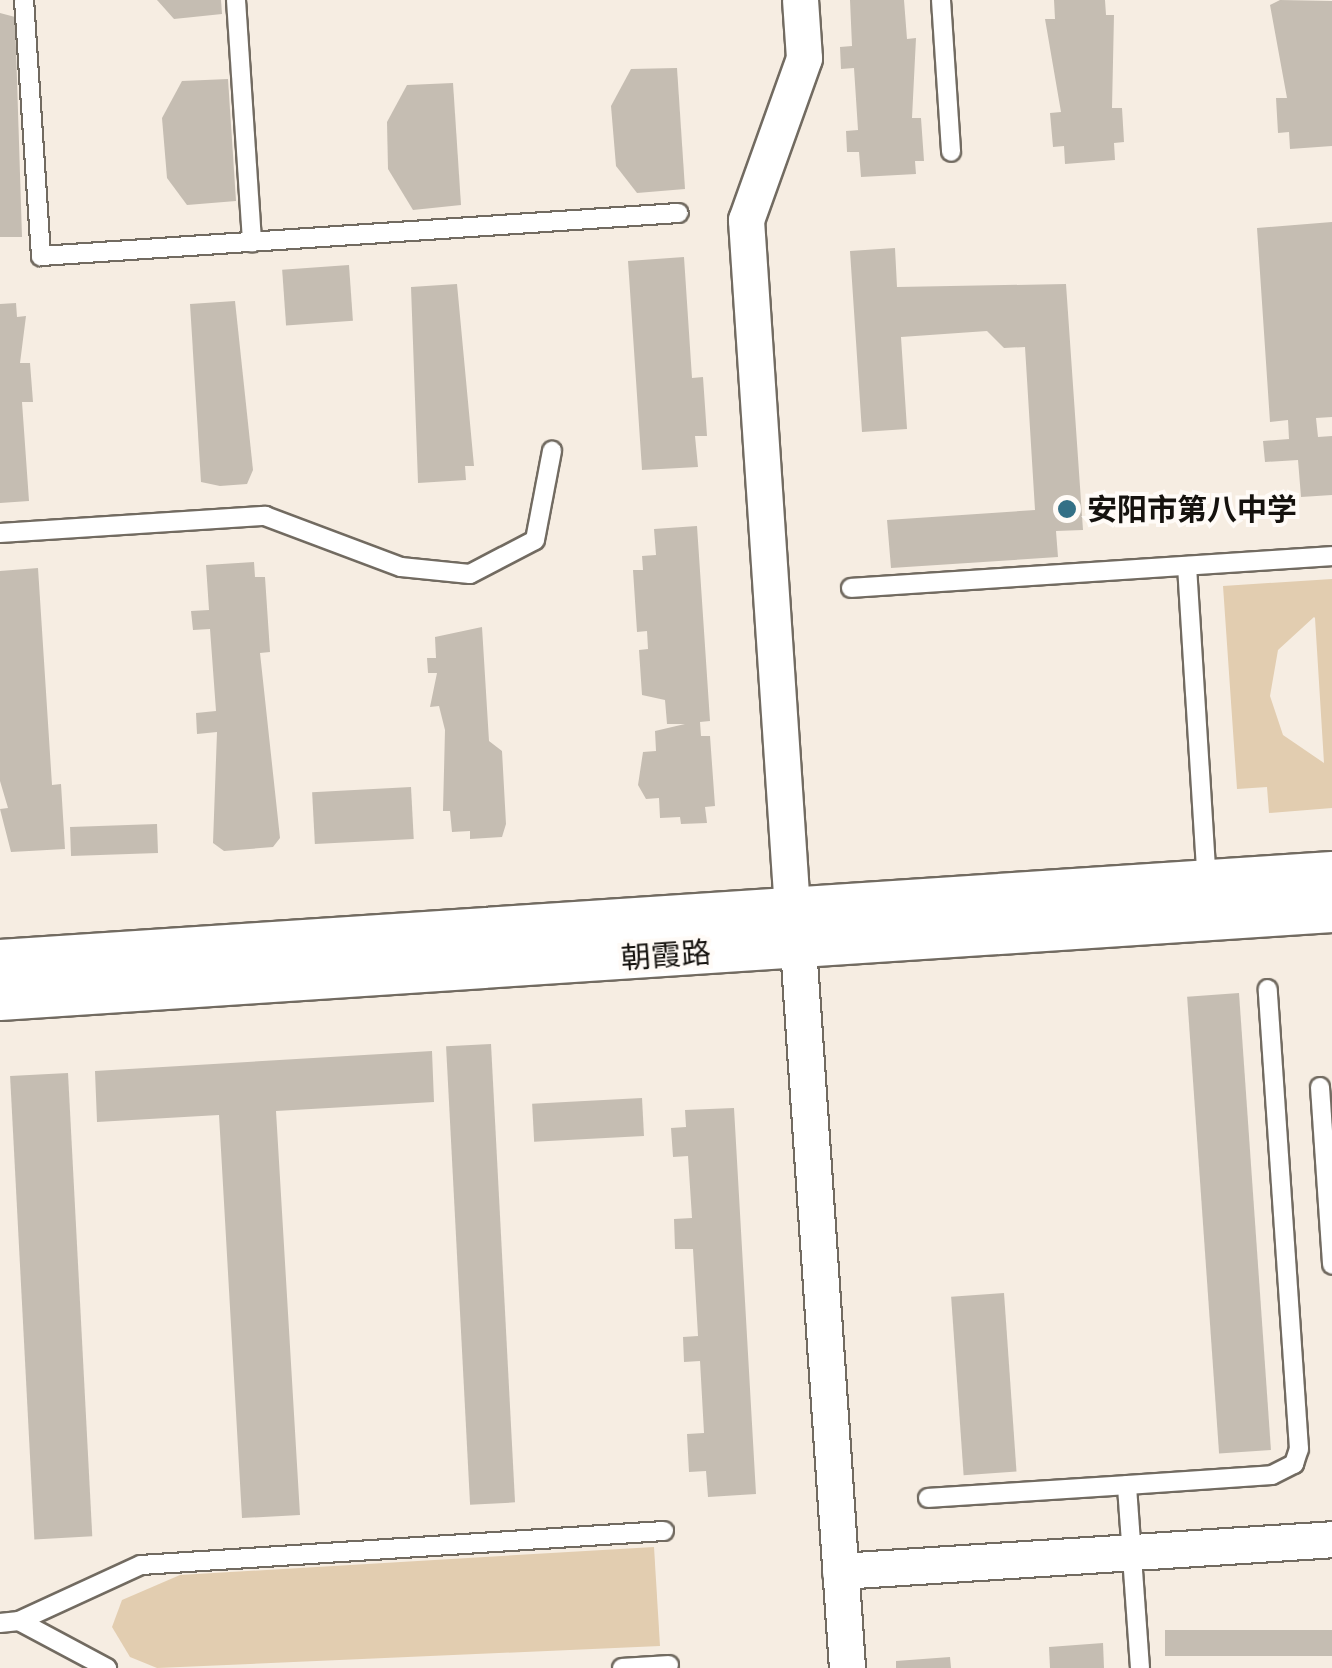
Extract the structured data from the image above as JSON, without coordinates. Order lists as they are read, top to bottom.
{
  "streets": {
    "street": ["朝霞路"]
  },
  "places": ["安阳市第八中学"]
}
